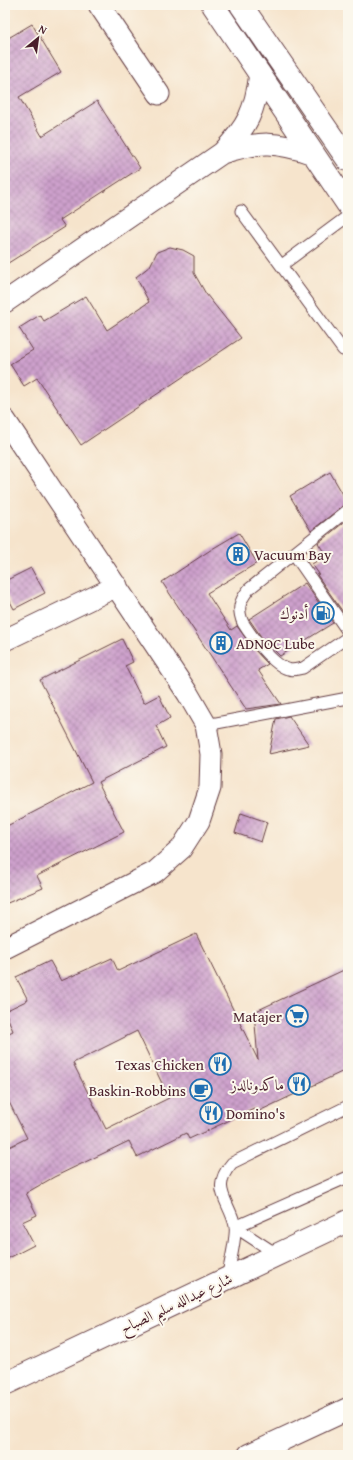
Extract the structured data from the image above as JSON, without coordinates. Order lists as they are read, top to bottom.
{
  "streets": {
    "main road": ["شارع عبدالله سليم الصباح"]
  },
  "places": {
    "building": ["Vacuum Bay", "ADNOC Lube"],
    "fuel station": ["أدنوك"],
    "supermarket": ["Matajer"],
    "restaurant": ["Texas Chicken", "ماكدونالدز", "Domino's"],
    "cafe": ["Baskin-Robbins"]
  },
  "north": "top right"
}
